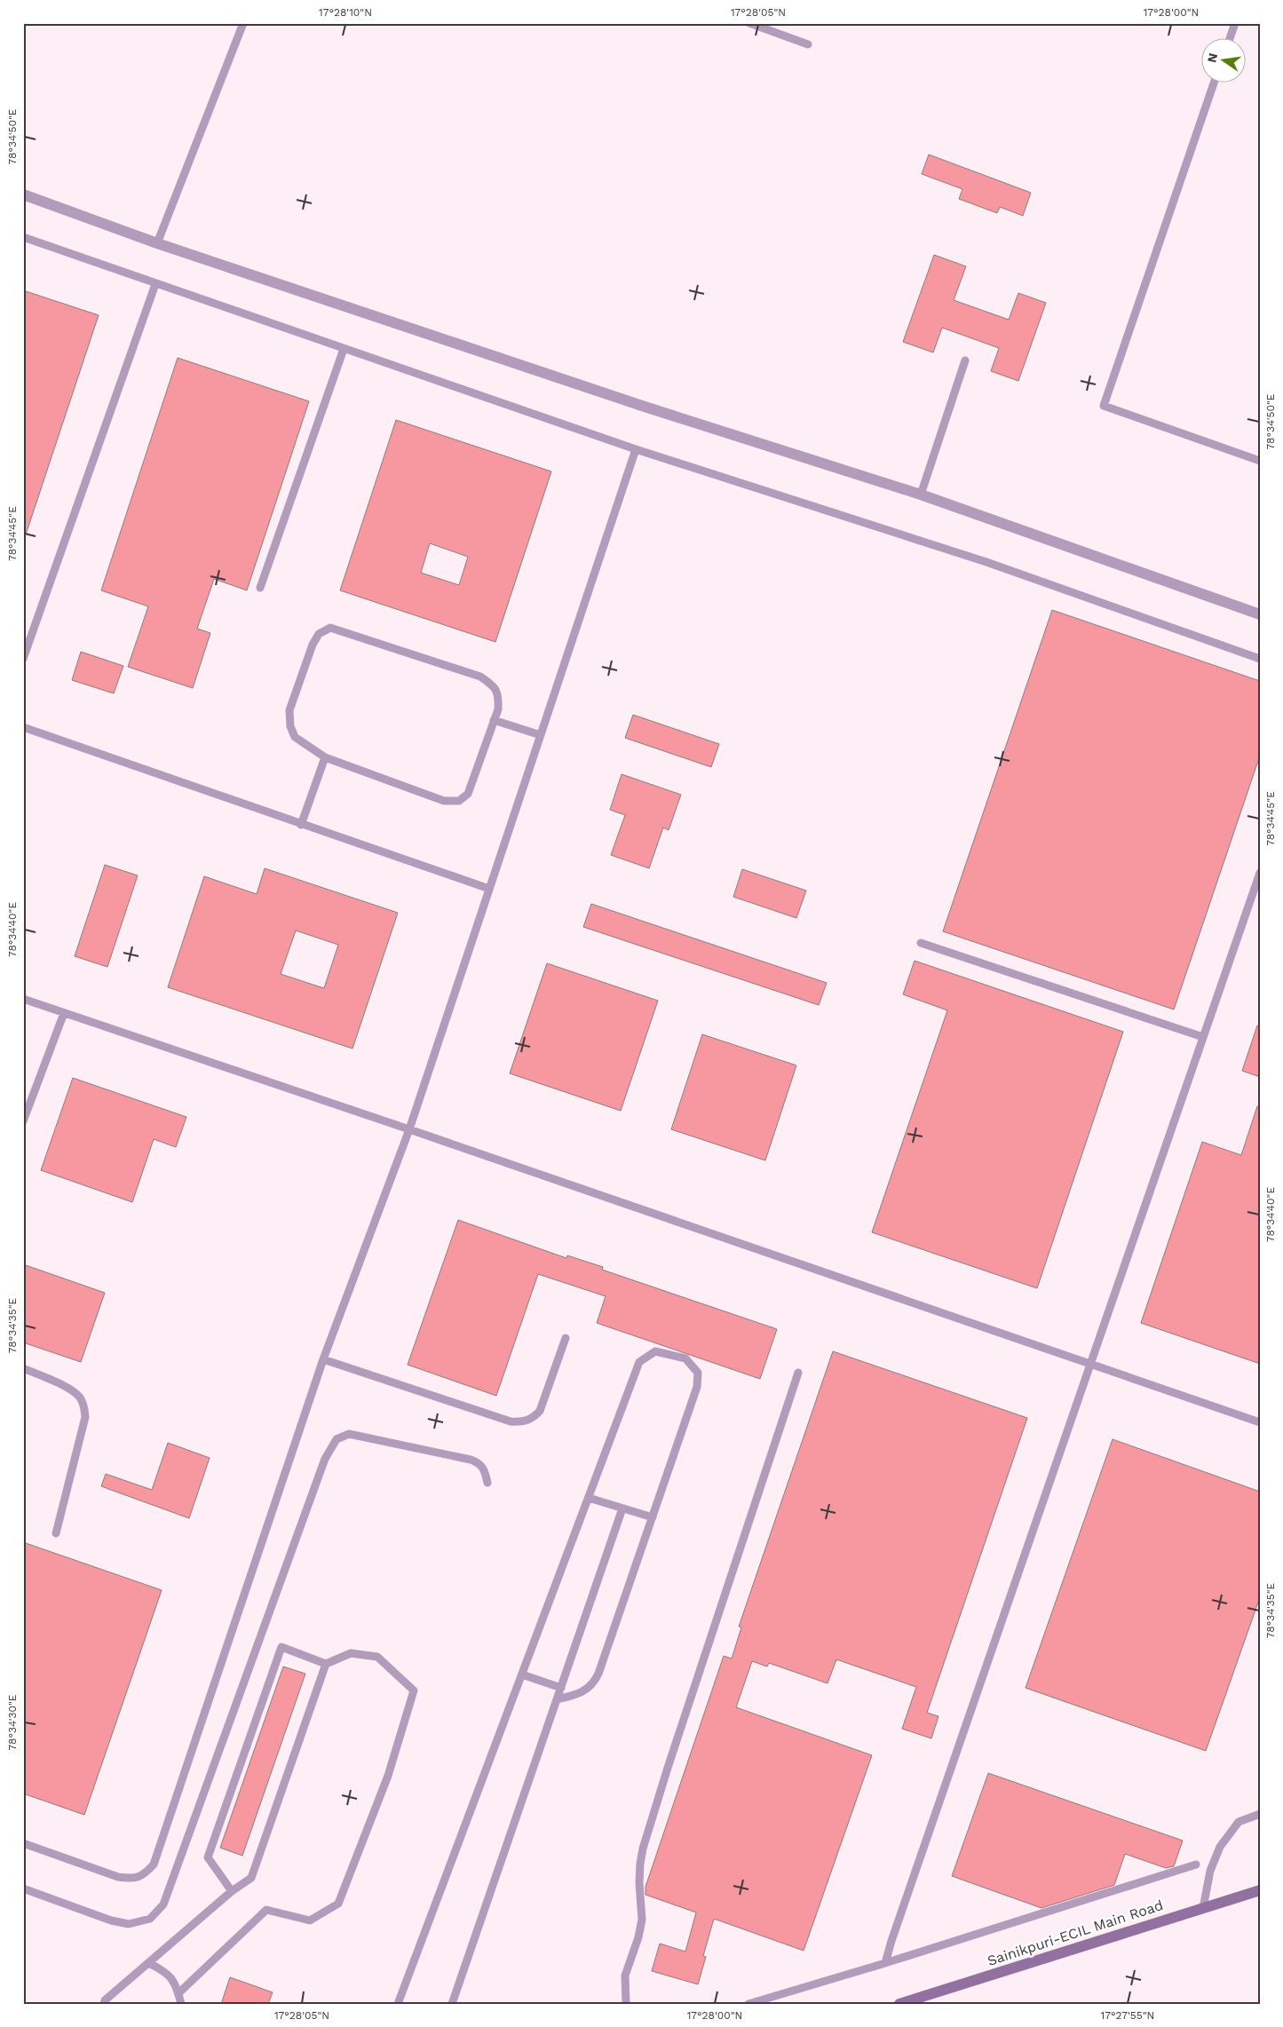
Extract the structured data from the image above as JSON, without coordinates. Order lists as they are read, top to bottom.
{
  "streets": {
    "street": ["Sainikpuri-ECIL Main Road"]
  },
  "north": "left",
  "coordinates": [
    "17°28'10\"N",
    "17°28'05\"N",
    "17°28'00\"N",
    "78°34'50\"E",
    "78°34'45\"E",
    "78°34'40\"E",
    "78°34'35\"E",
    "78°34'30\"E",
    "17°27'55\"N"
  ]
}
